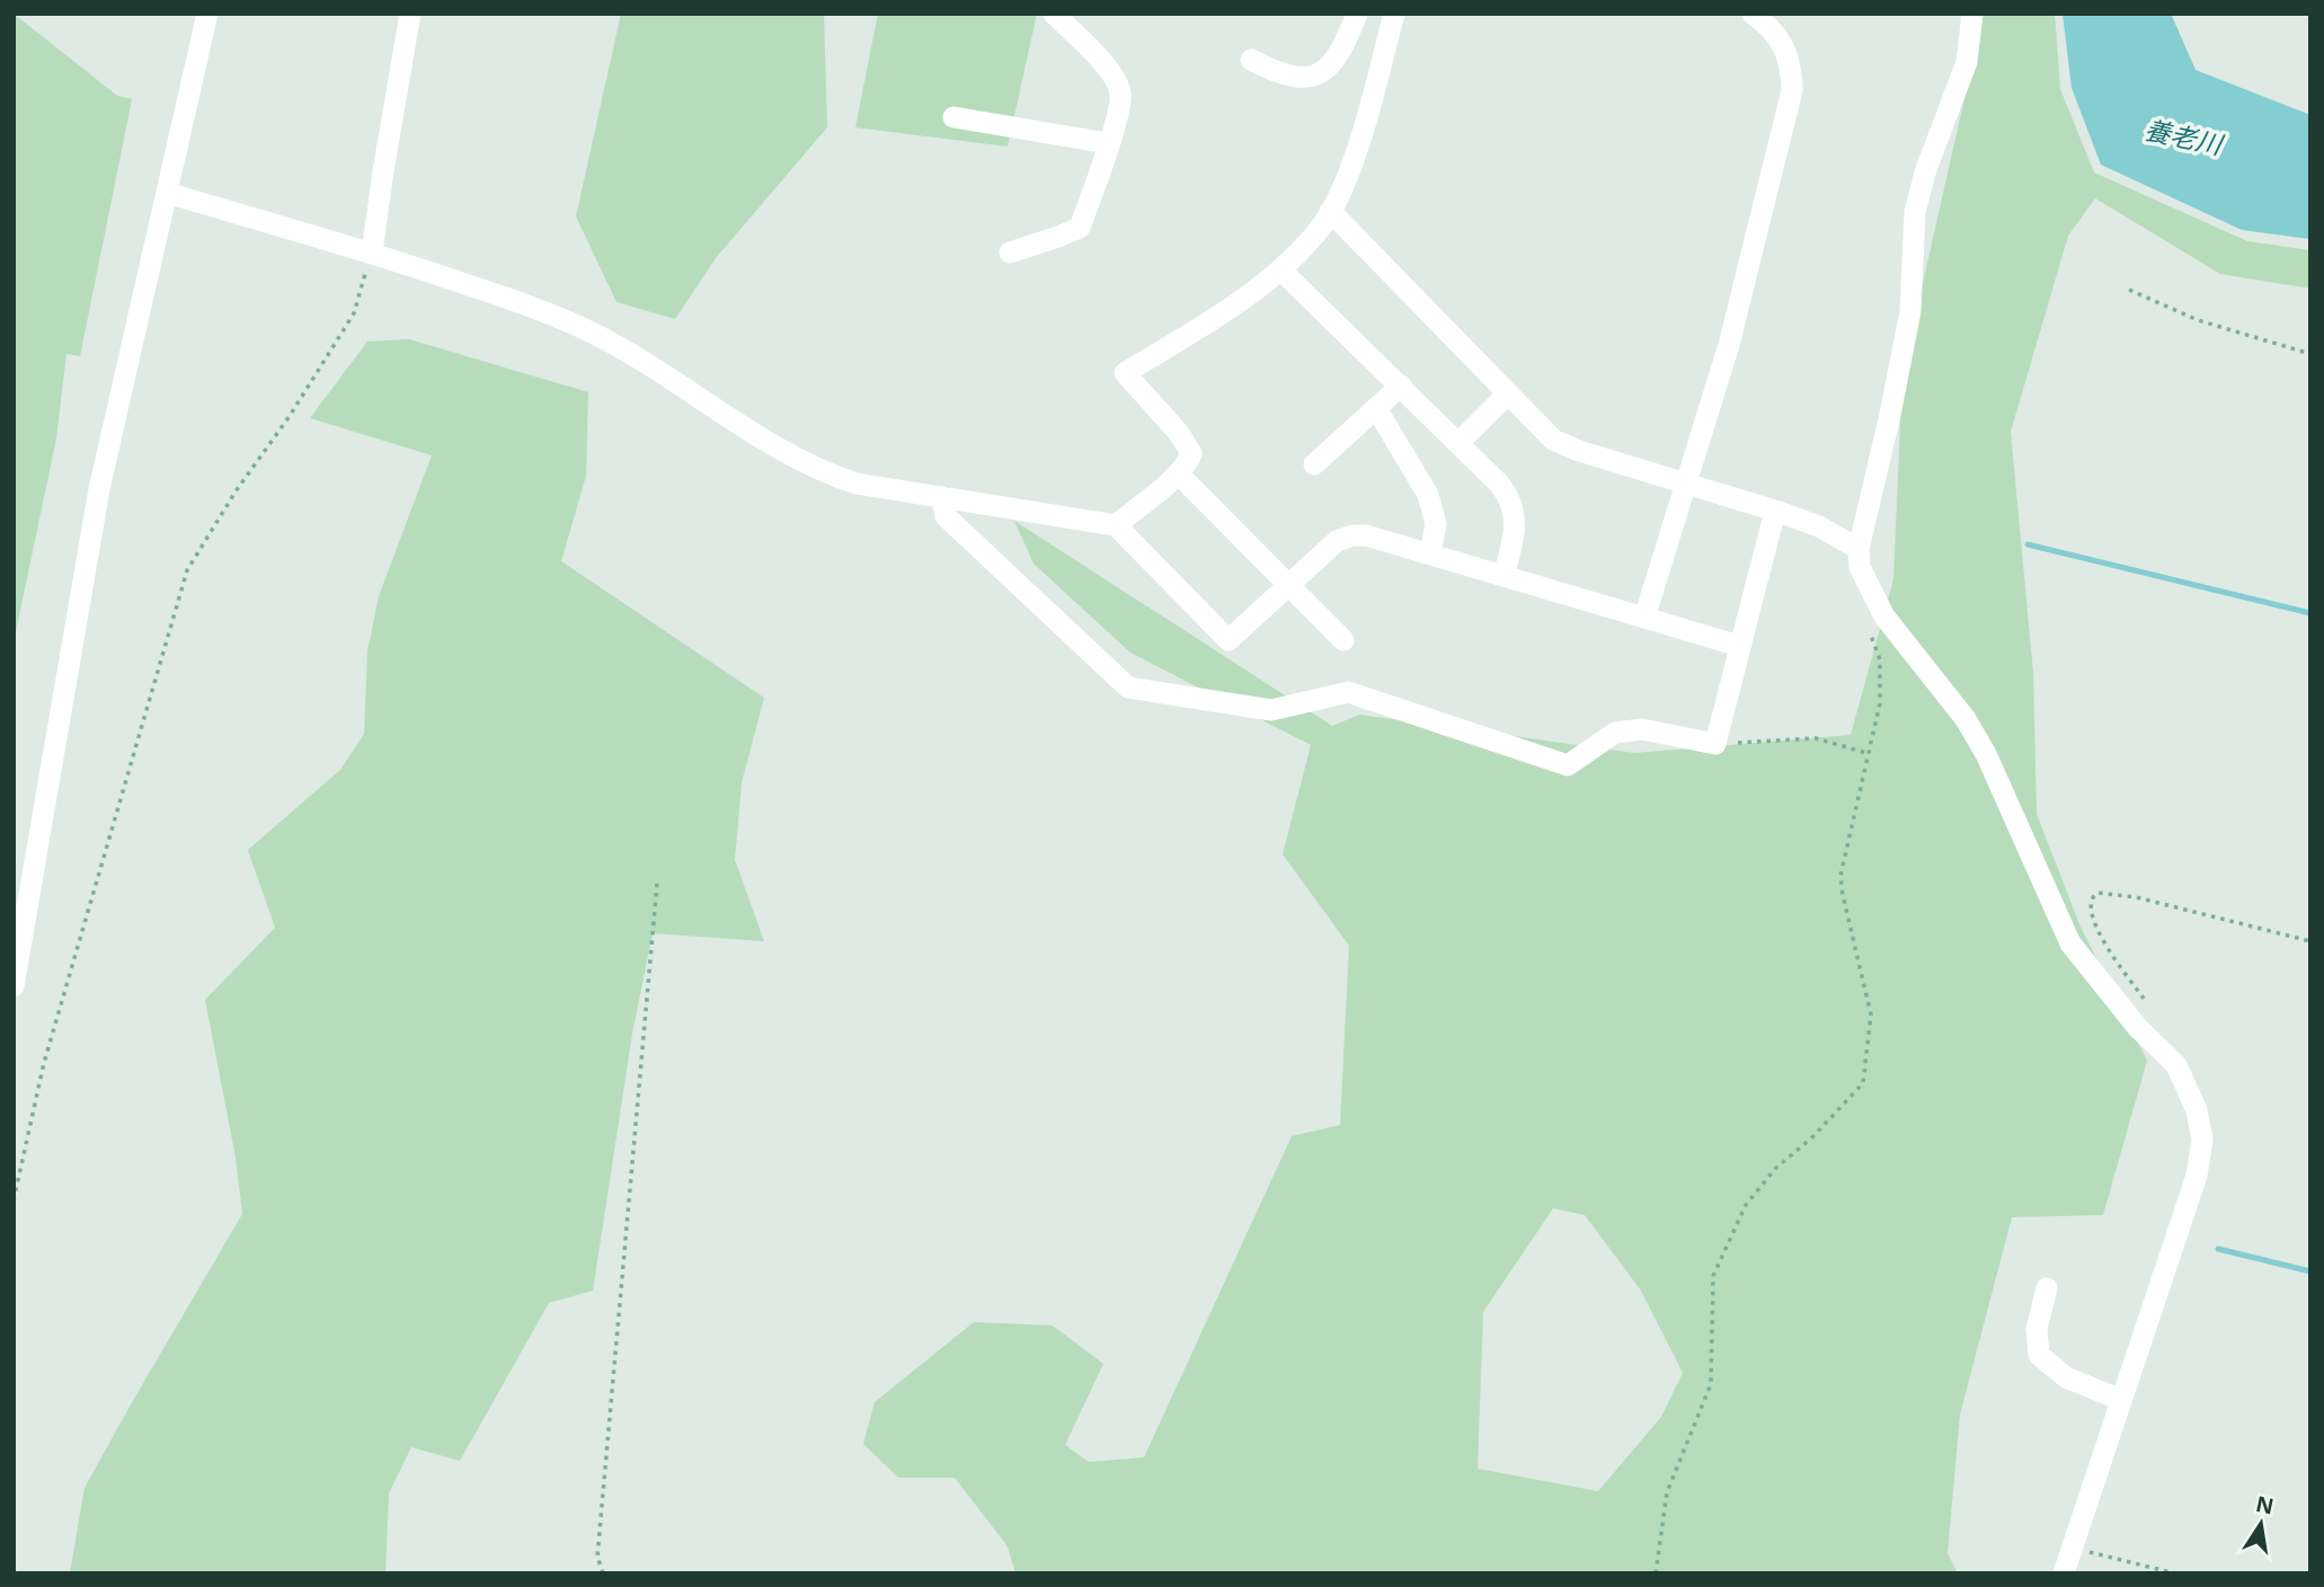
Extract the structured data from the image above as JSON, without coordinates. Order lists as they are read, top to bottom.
{
  "water": ["養老川"],
  "north": "top"
}
